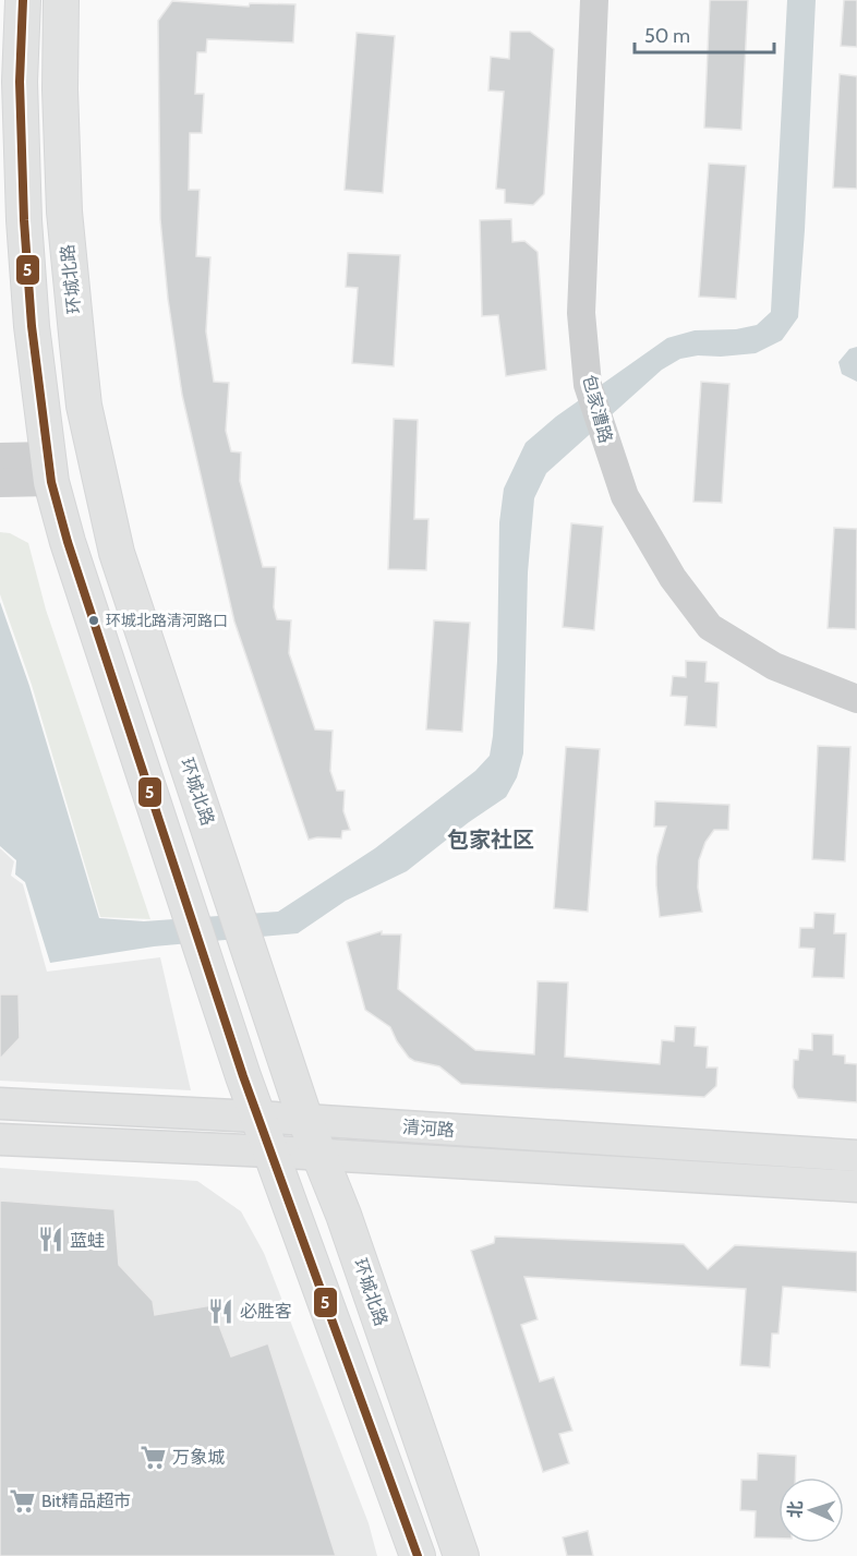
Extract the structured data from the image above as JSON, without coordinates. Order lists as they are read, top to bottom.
{
  "streets": {
    "main road": ["环城北路", "清河路"],
    "street": ["包家漕路"]
  },
  "crossings": [
    ["环城北路", "清河路"]
  ],
  "districts": ["包家社区"],
  "places": {
    "other": ["环城北路清河路口"],
    "restaurant": ["蓝蛙", "必胜客"],
    "supermarket": ["万象城", "Bit精品超市"]
  },
  "lines": ["transit line 5"],
  "scale_bar": "50 m",
  "north": "left"
}
